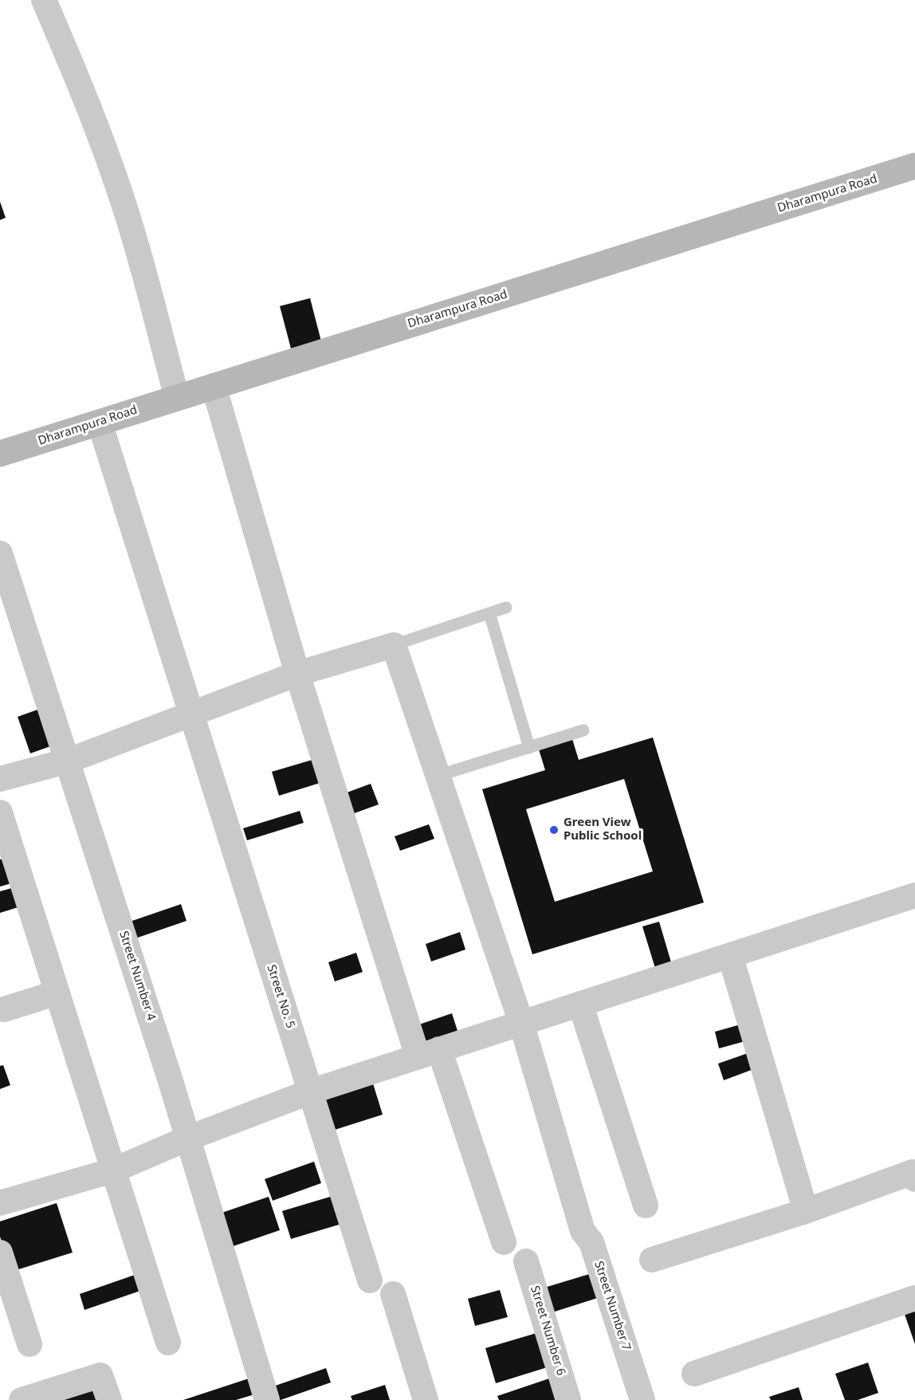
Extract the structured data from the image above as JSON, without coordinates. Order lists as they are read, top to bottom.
{
  "streets": {
    "street": [
      "Dharampura Road",
      "Street Number 4",
      "Street No. 5",
      "Street Number 7",
      "Street Number 6"
    ]
  },
  "crossings": [
    ["Dharampura Road", "Street No. 5"]
  ],
  "places": ["Green View Public School"]
}
